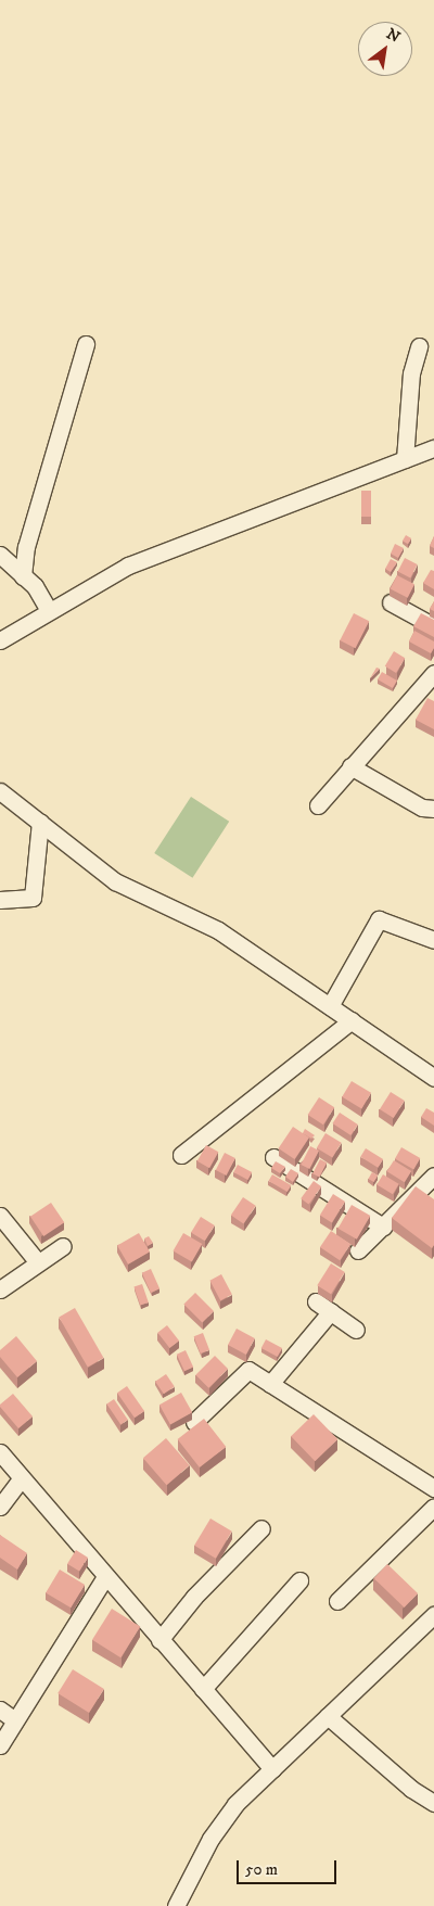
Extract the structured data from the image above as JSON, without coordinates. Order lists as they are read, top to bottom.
{
  "scale_bar": "50 m",
  "north": "top right"
}
